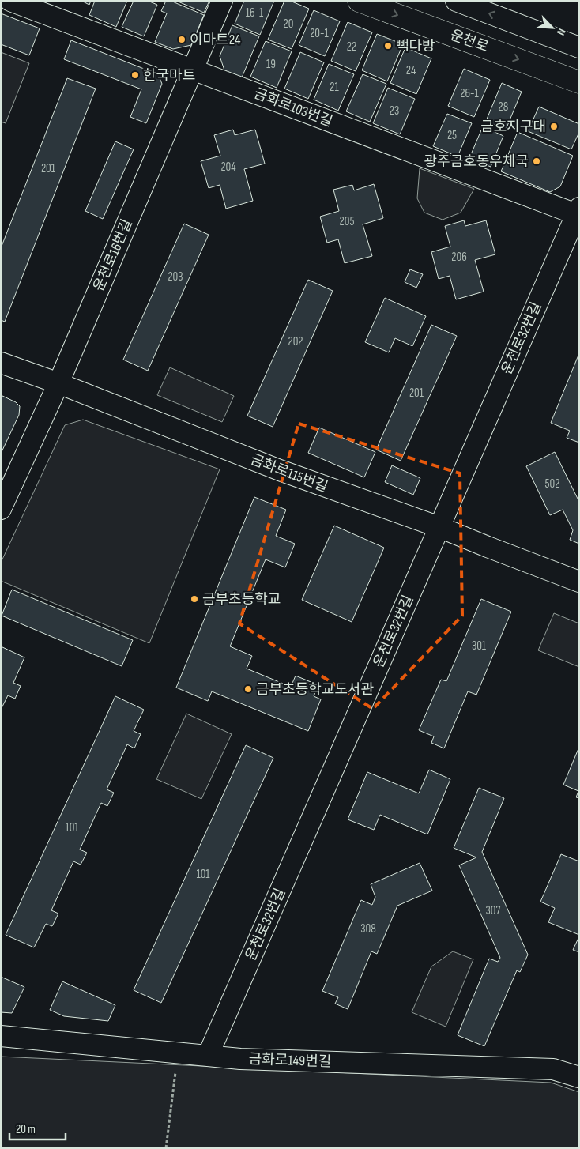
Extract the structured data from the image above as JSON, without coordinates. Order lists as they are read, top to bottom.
{
  "streets": {
    "main road": ["운천로"],
    "street": [
      "금화로103번길",
      "운천로16번길",
      "운천로32번길",
      "금화로115번길",
      "금화로149번길"
    ]
  },
  "crossings": [
    ["금화로103번길", "운천로16번길"],
    ["금화로103번길", "운천로32번길"],
    ["운천로16번길", "금화로115번길"],
    ["운천로32번길", "금화로115번길"],
    ["운천로32번길", "금화로149번길"]
  ],
  "one_way": ["운천로"],
  "places": [
    "이마트24",
    "빽다방",
    "한국마트",
    "금호지구대",
    "광주금호동우체국",
    "금부초등학교",
    "금부초등학교도서관"
  ],
  "house_numbers": [
    "16-1",
    "20",
    "20-1",
    "22",
    "19",
    "24",
    "21",
    "26-1",
    "28",
    "23",
    "25",
    "204",
    "201",
    "205",
    "206",
    "203",
    "202",
    "201",
    "502",
    "301",
    "101",
    "101",
    "307",
    "308"
  ],
  "scale_bar": "20 m",
  "north": "bottom right"
}
